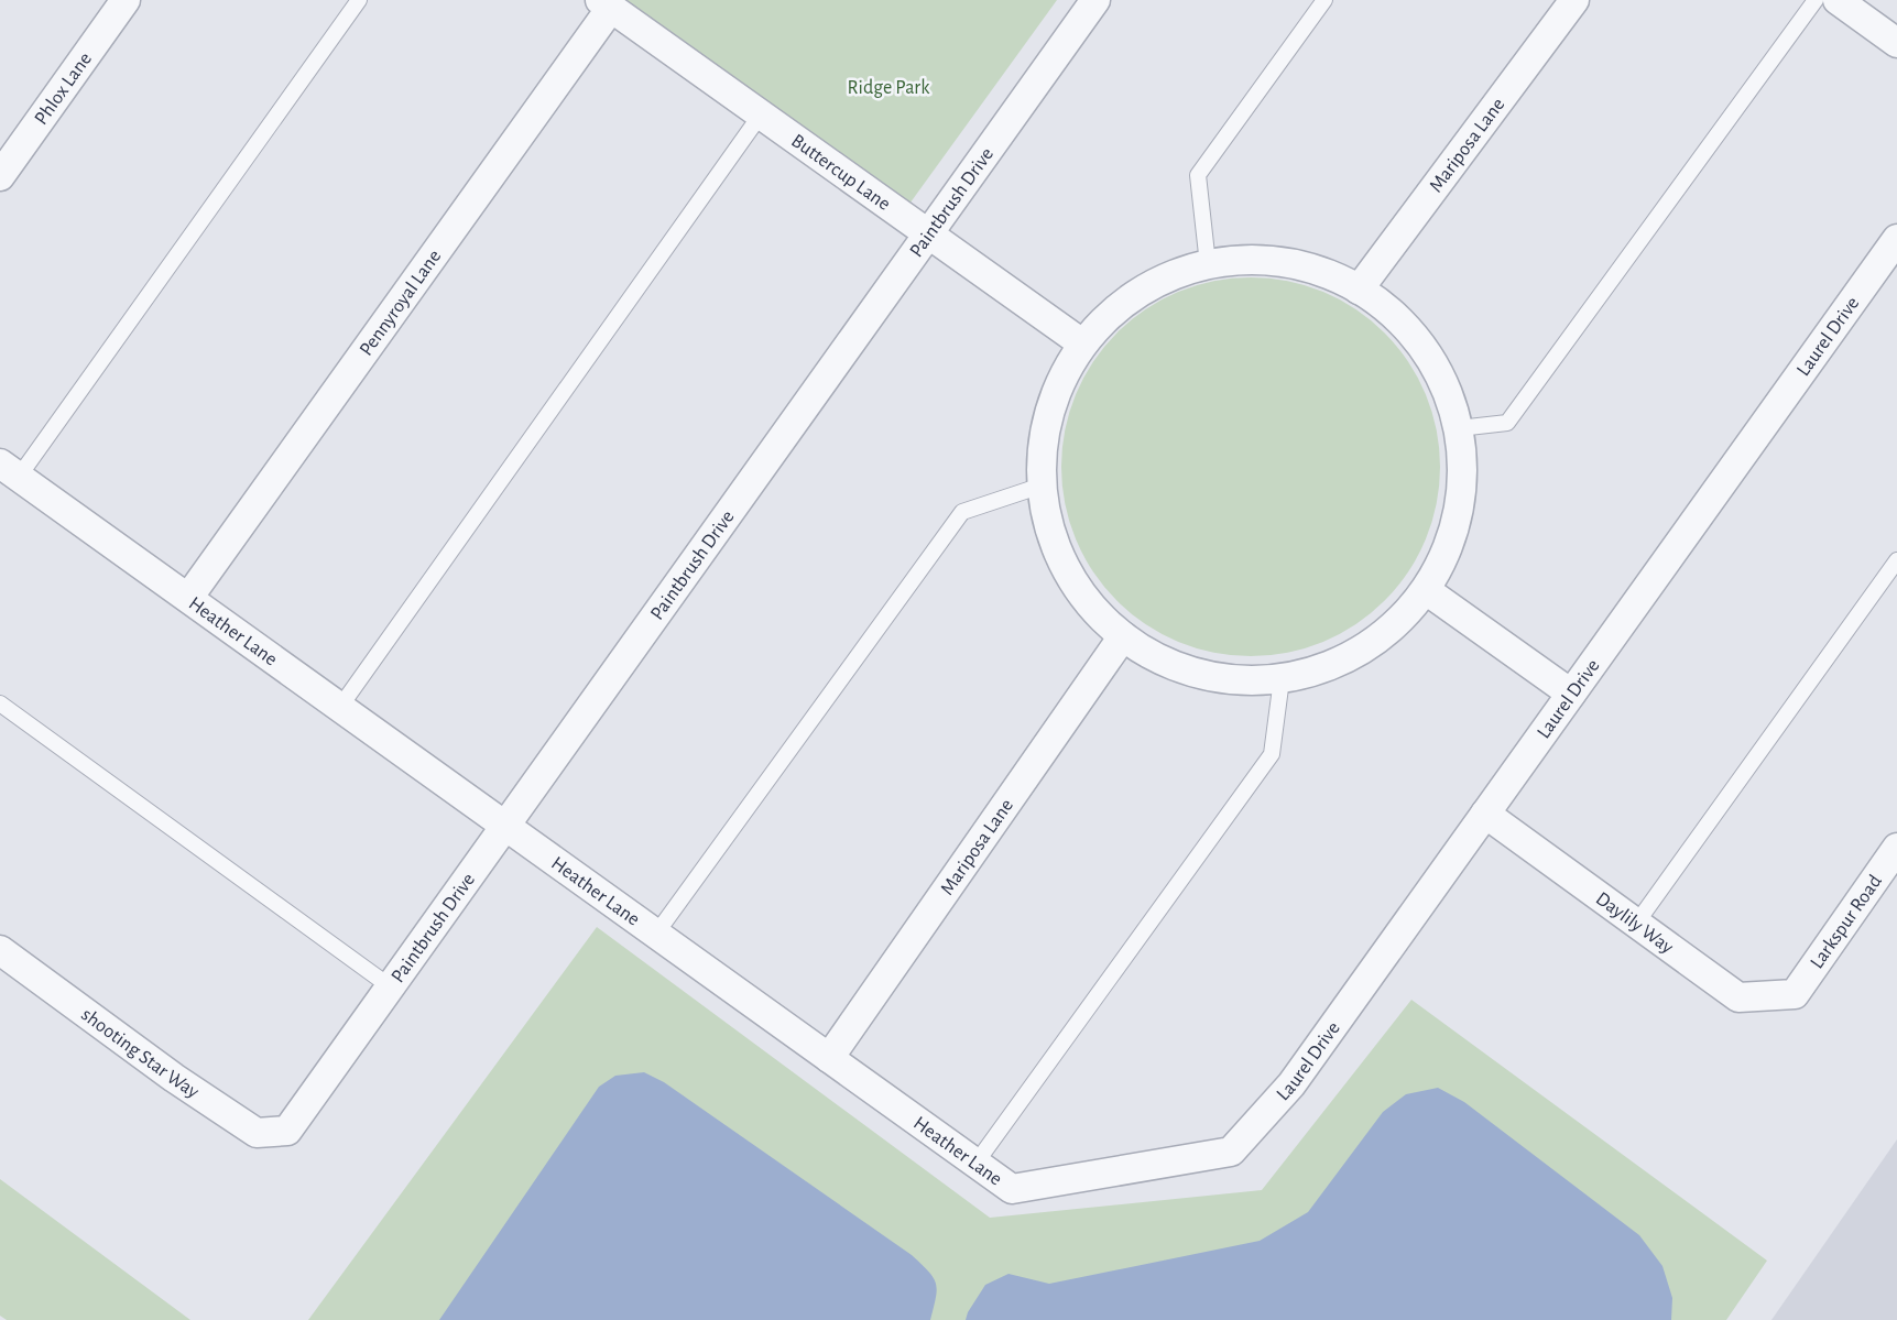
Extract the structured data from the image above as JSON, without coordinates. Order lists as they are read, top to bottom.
{
  "streets": {
    "street": [
      "Phlox Lane",
      "Mariposa Lane",
      "Buttercup Lane",
      "Paintbrush Drive",
      "Pennyroyal Lane",
      "Laurel Drive",
      "Heather Lane",
      "Larkspur Road",
      "Daylily Way",
      "shooting Star Way"
    ]
  },
  "crossings": [
    ["Mariposa Lane", "Heather Lane"],
    ["Buttercup Lane", "Paintbrush Drive"],
    ["Buttercup Lane", "Pennyroyal Lane"],
    ["Paintbrush Drive", "Heather Lane"],
    ["Paintbrush Drive", "shooting Star Way"],
    ["Pennyroyal Lane", "Heather Lane"],
    ["Laurel Drive", "Heather Lane"],
    ["Laurel Drive", "Daylily Way"],
    ["Larkspur Road", "Daylily Way"]
  ],
  "parks": ["Ridge Park"]
}
